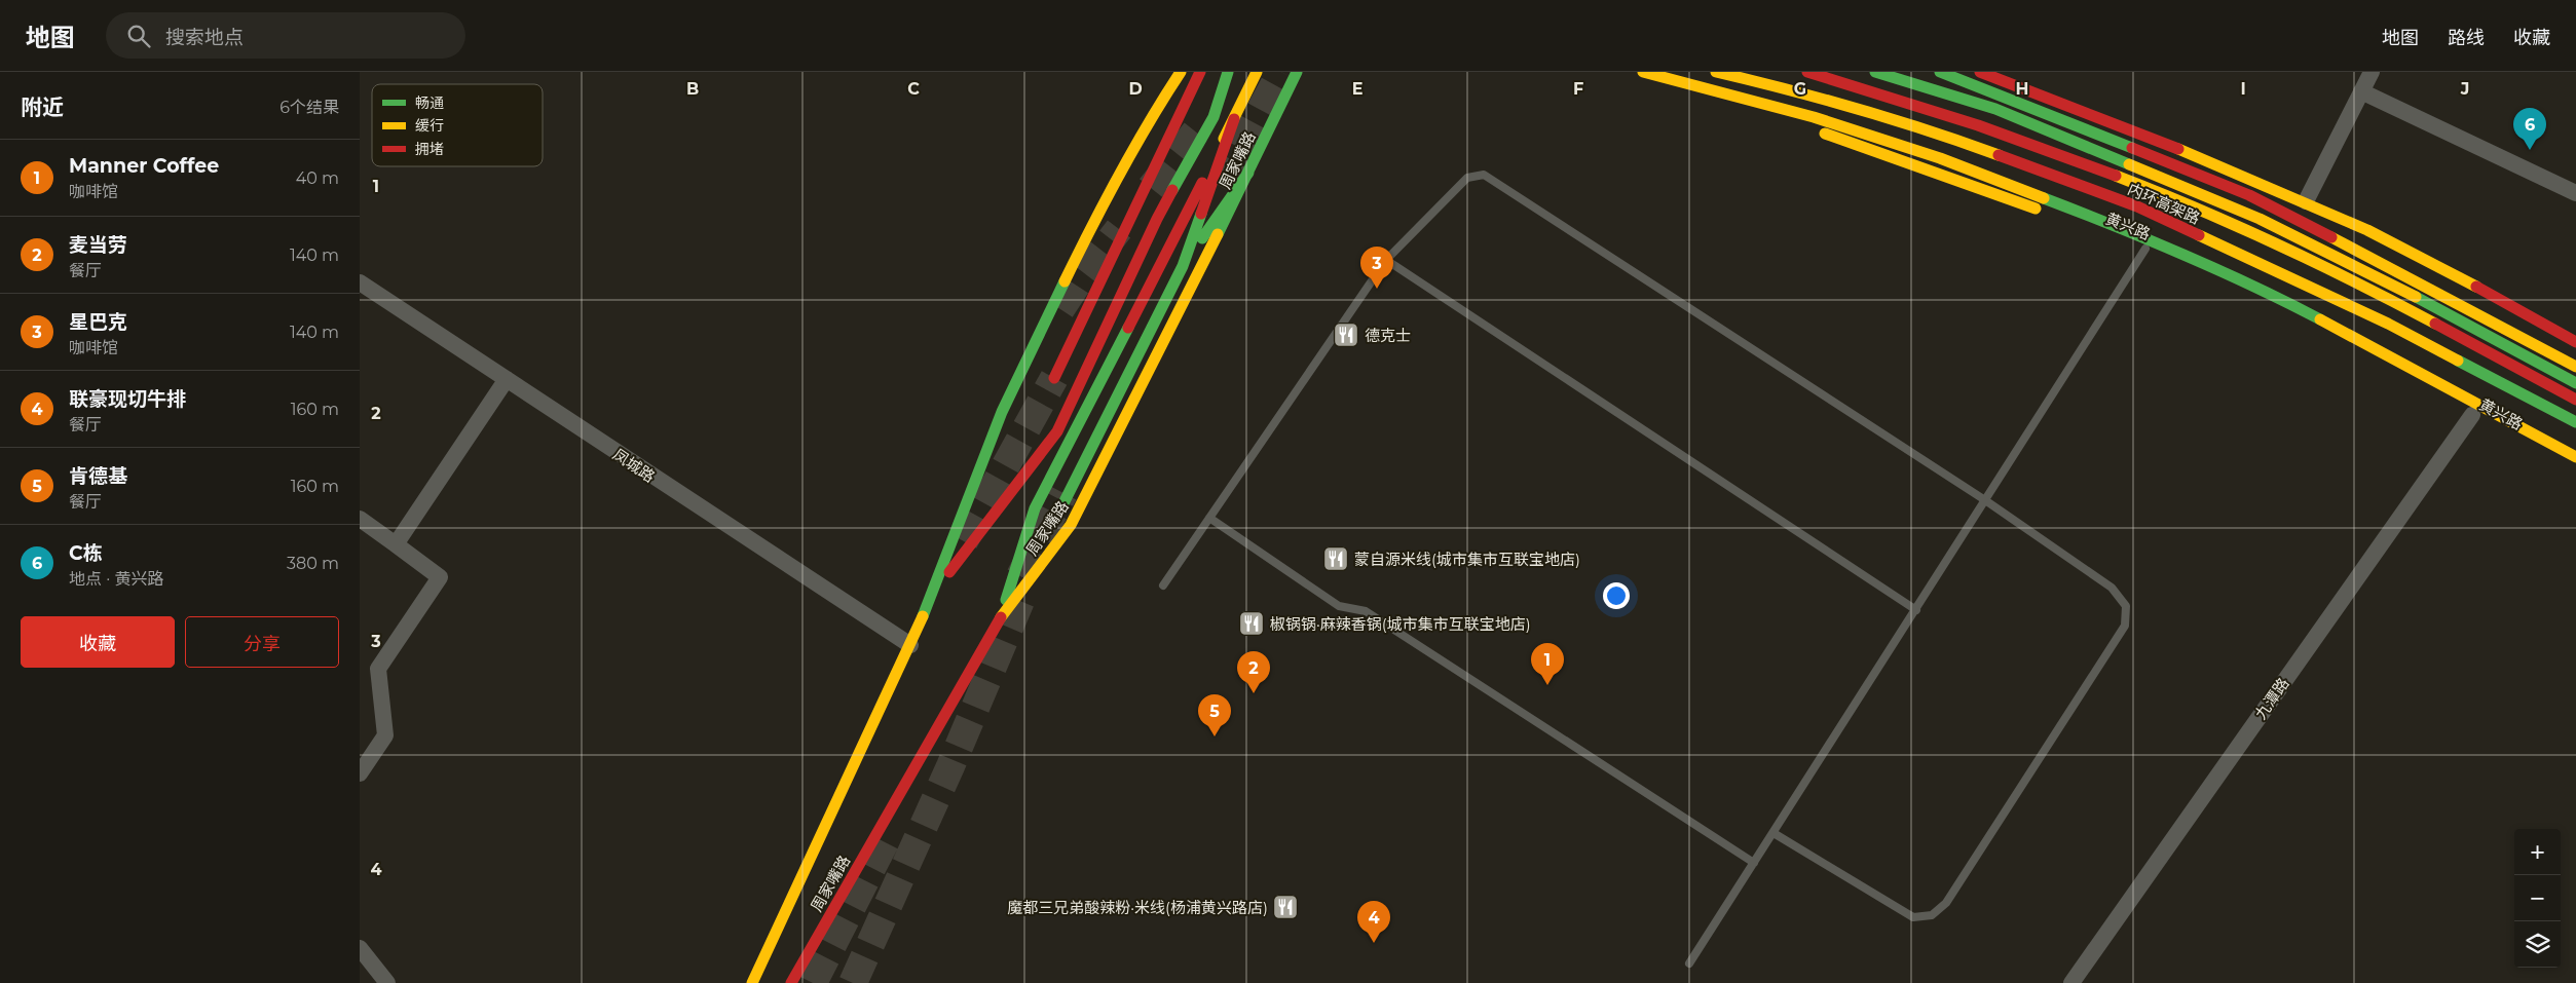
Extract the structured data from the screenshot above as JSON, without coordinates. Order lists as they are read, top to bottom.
{
  "streets": {
    "main road": ["周家嘴路", "内环高架路", "黄兴路"],
    "street": ["凤城路", "九潭路"]
  },
  "crossings": [
    ["周家嘴路", "凤城路"],
    ["黄兴路", "九潭路"]
  ],
  "places": {
    "restaurant": [
      "德克士",
      "蒙自源米线(城市集市互联宝地店)",
      "椒锅锅·麻辣香锅(城市集市互联宝地店)",
      "魔都三兄弟酸辣粉·米线(杨浦黄兴路店)"
    ]
  },
  "legend": ["畅通", "缓行", "拥堵"],
  "page": {
    "header": "地图",
    "search": "搜索地点",
    "nav": ["地图", "路线", "收藏"],
    "heading": ["附近", "6个结果"],
    "pins": [
      "6",
      "3",
      "1",
      "2",
      "5",
      "4"
    ],
    "list": [
      {
        "mark": "1",
        "name": "Manner Coffee",
        "note": "咖啡馆",
        "value": "40 m"
      },
      {
        "mark": "2",
        "name": "麦当劳",
        "note": "餐厅",
        "value": "140 m"
      },
      {
        "mark": "3",
        "name": "星巴克",
        "note": "咖啡馆",
        "value": "140 m"
      },
      {
        "mark": "4",
        "name": "联豪现切牛排",
        "note": "餐厅",
        "value": "160 m"
      },
      {
        "mark": "5",
        "name": "肯德基",
        "note": "餐厅",
        "value": "160 m"
      },
      {
        "mark": "6",
        "name": "C栋",
        "note": "地点 · 黄兴路",
        "value": "380 m"
      }
    ],
    "buttons": ["收藏", "分享"],
    "map_buttons": ["+", "−"]
  },
  "grid": {
    "columns": [
      "B",
      "C",
      "D",
      "E",
      "F",
      "G",
      "H",
      "I",
      "J"
    ],
    "rows": [
      "1",
      "2",
      "3",
      "4"
    ]
  }
}
